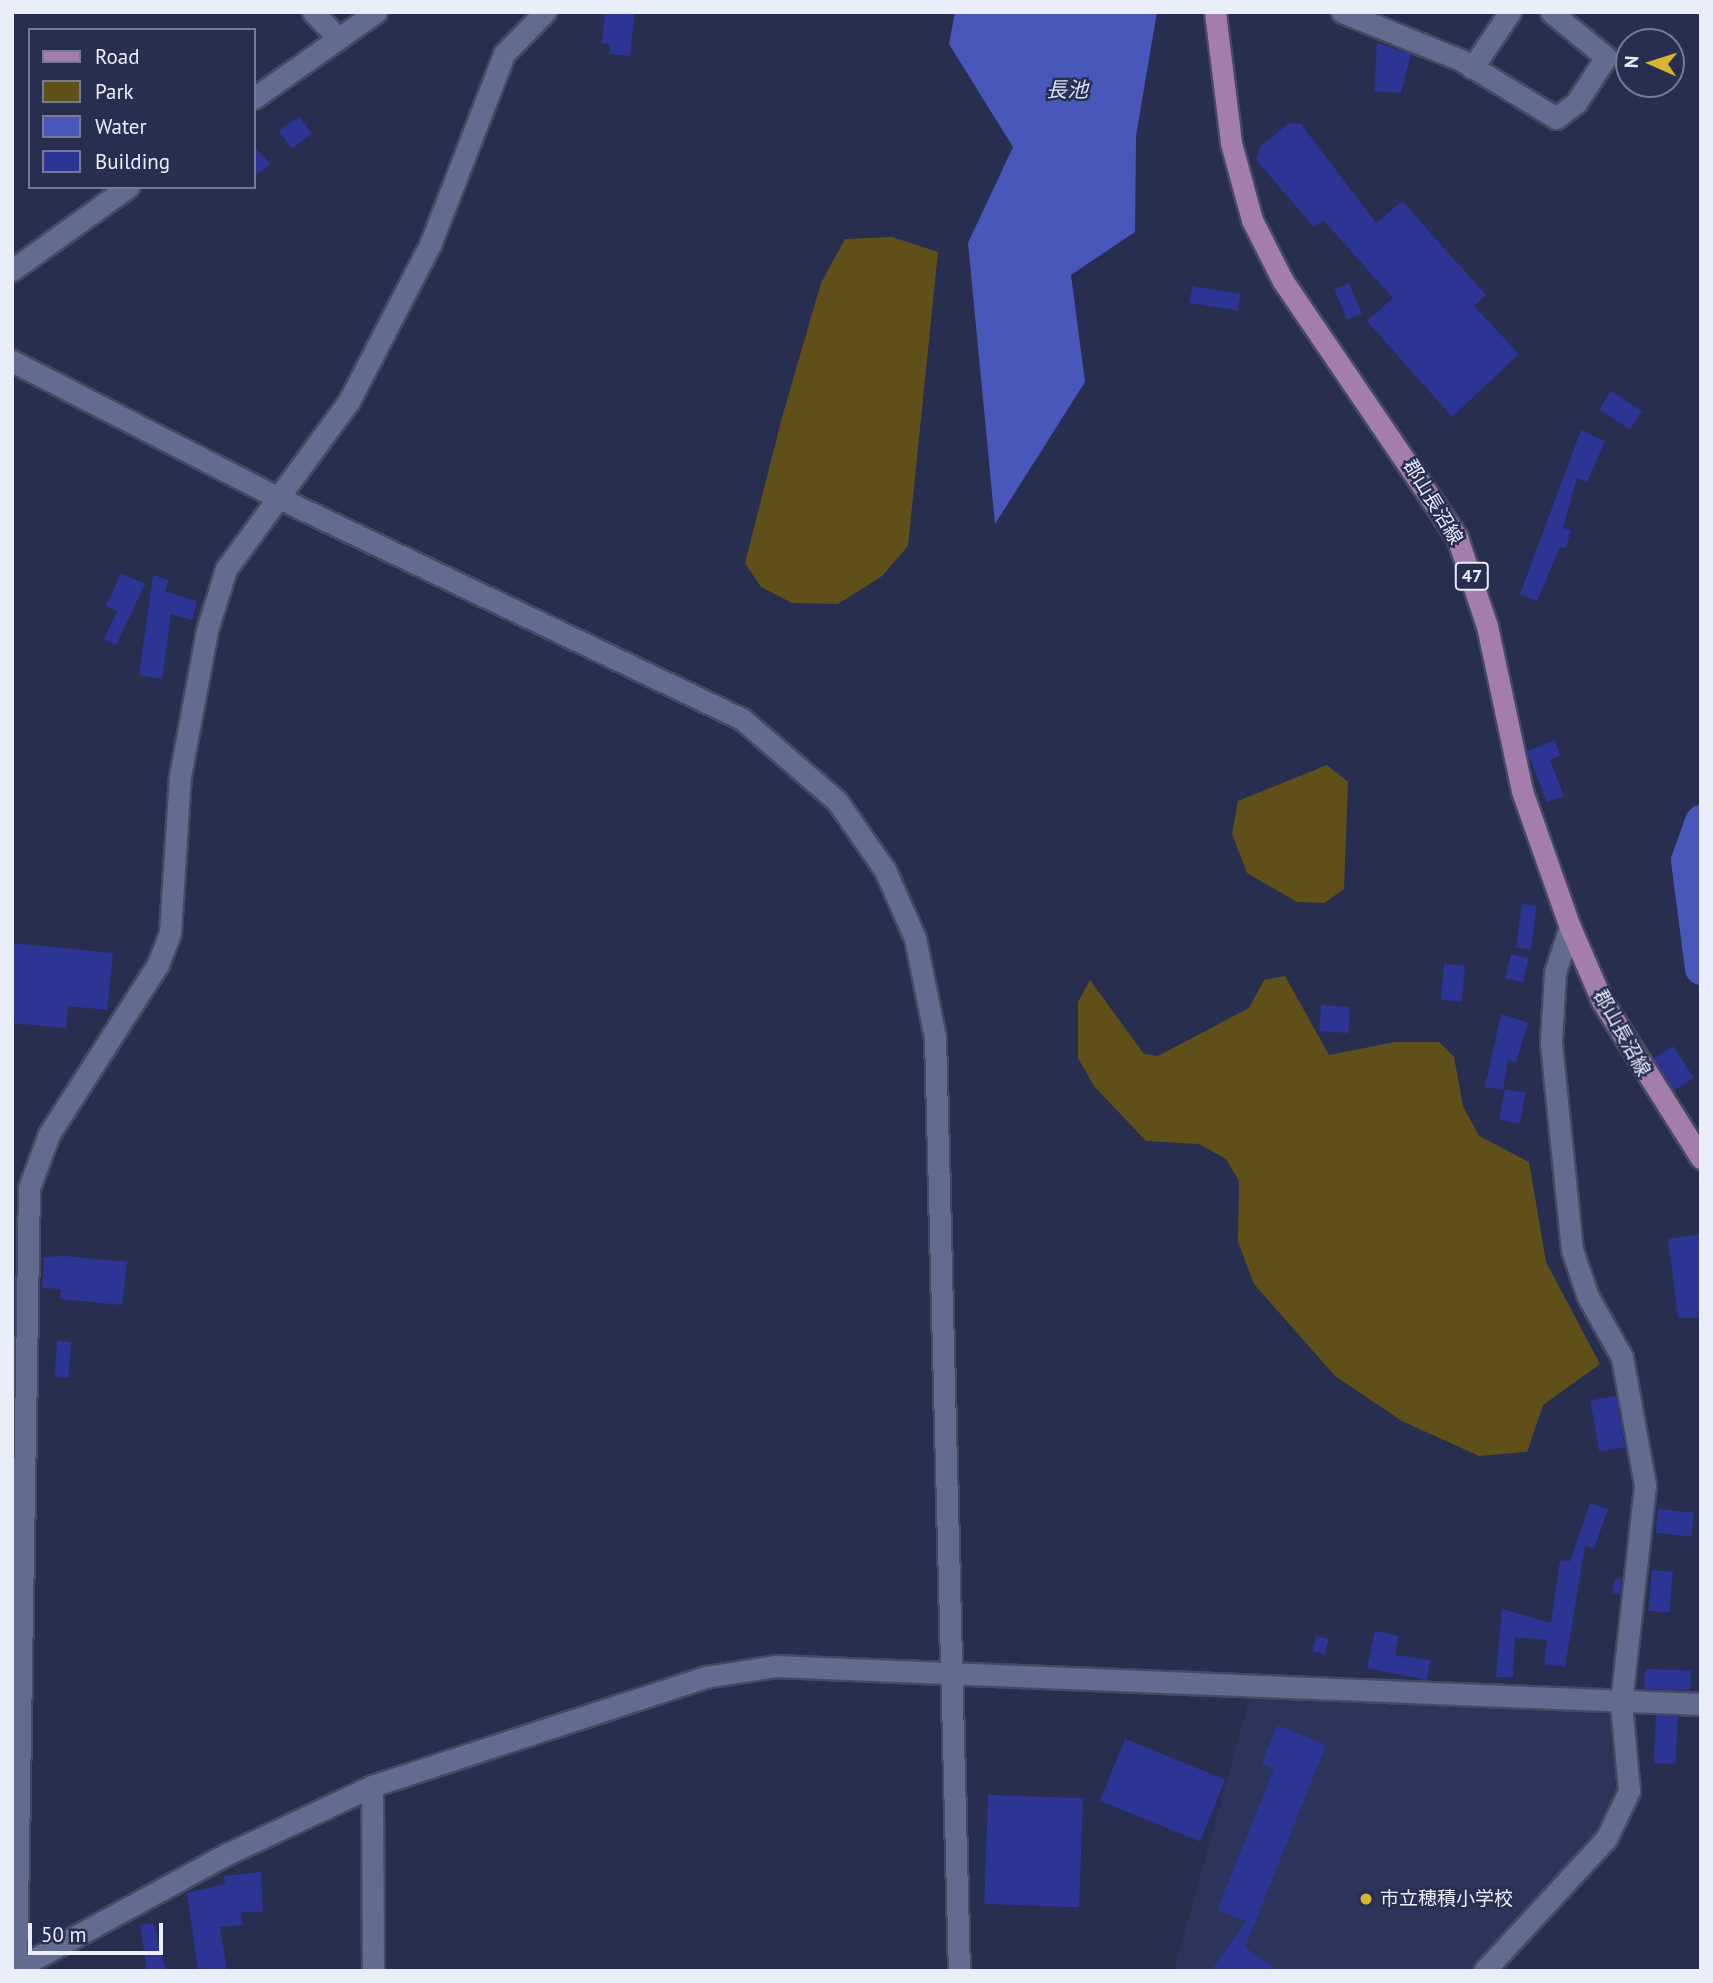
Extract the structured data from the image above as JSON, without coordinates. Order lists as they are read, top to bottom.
{
  "streets": {
    "main road": ["郡山長沼線", "47"]
  },
  "water": ["長池"],
  "places": ["市立穂積小学校"],
  "legend": [
    "Road",
    "Park",
    "Water",
    "Building"
  ],
  "scale_bar": "50 m",
  "north": "left"
}
